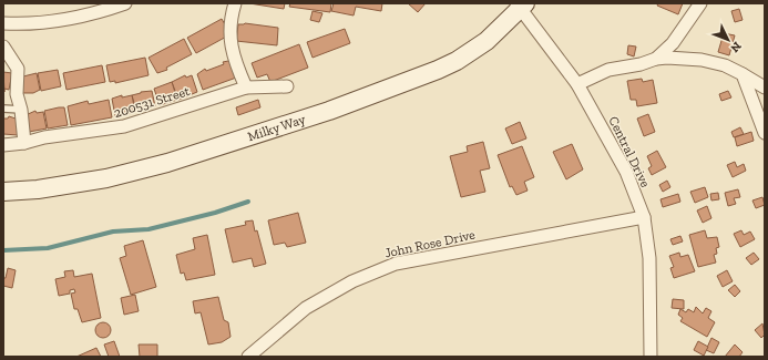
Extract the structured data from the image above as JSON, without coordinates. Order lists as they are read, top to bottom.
{
  "streets": {
    "street": [
      "200531 Street",
      "Milky Way",
      "Central Drive",
      "John Rose Drive"
    ]
  },
  "crossings": [
    ["Milky Way", "Central Drive"],
    ["Central Drive", "John Rose Drive"]
  ],
  "north": "bottom right"
}
